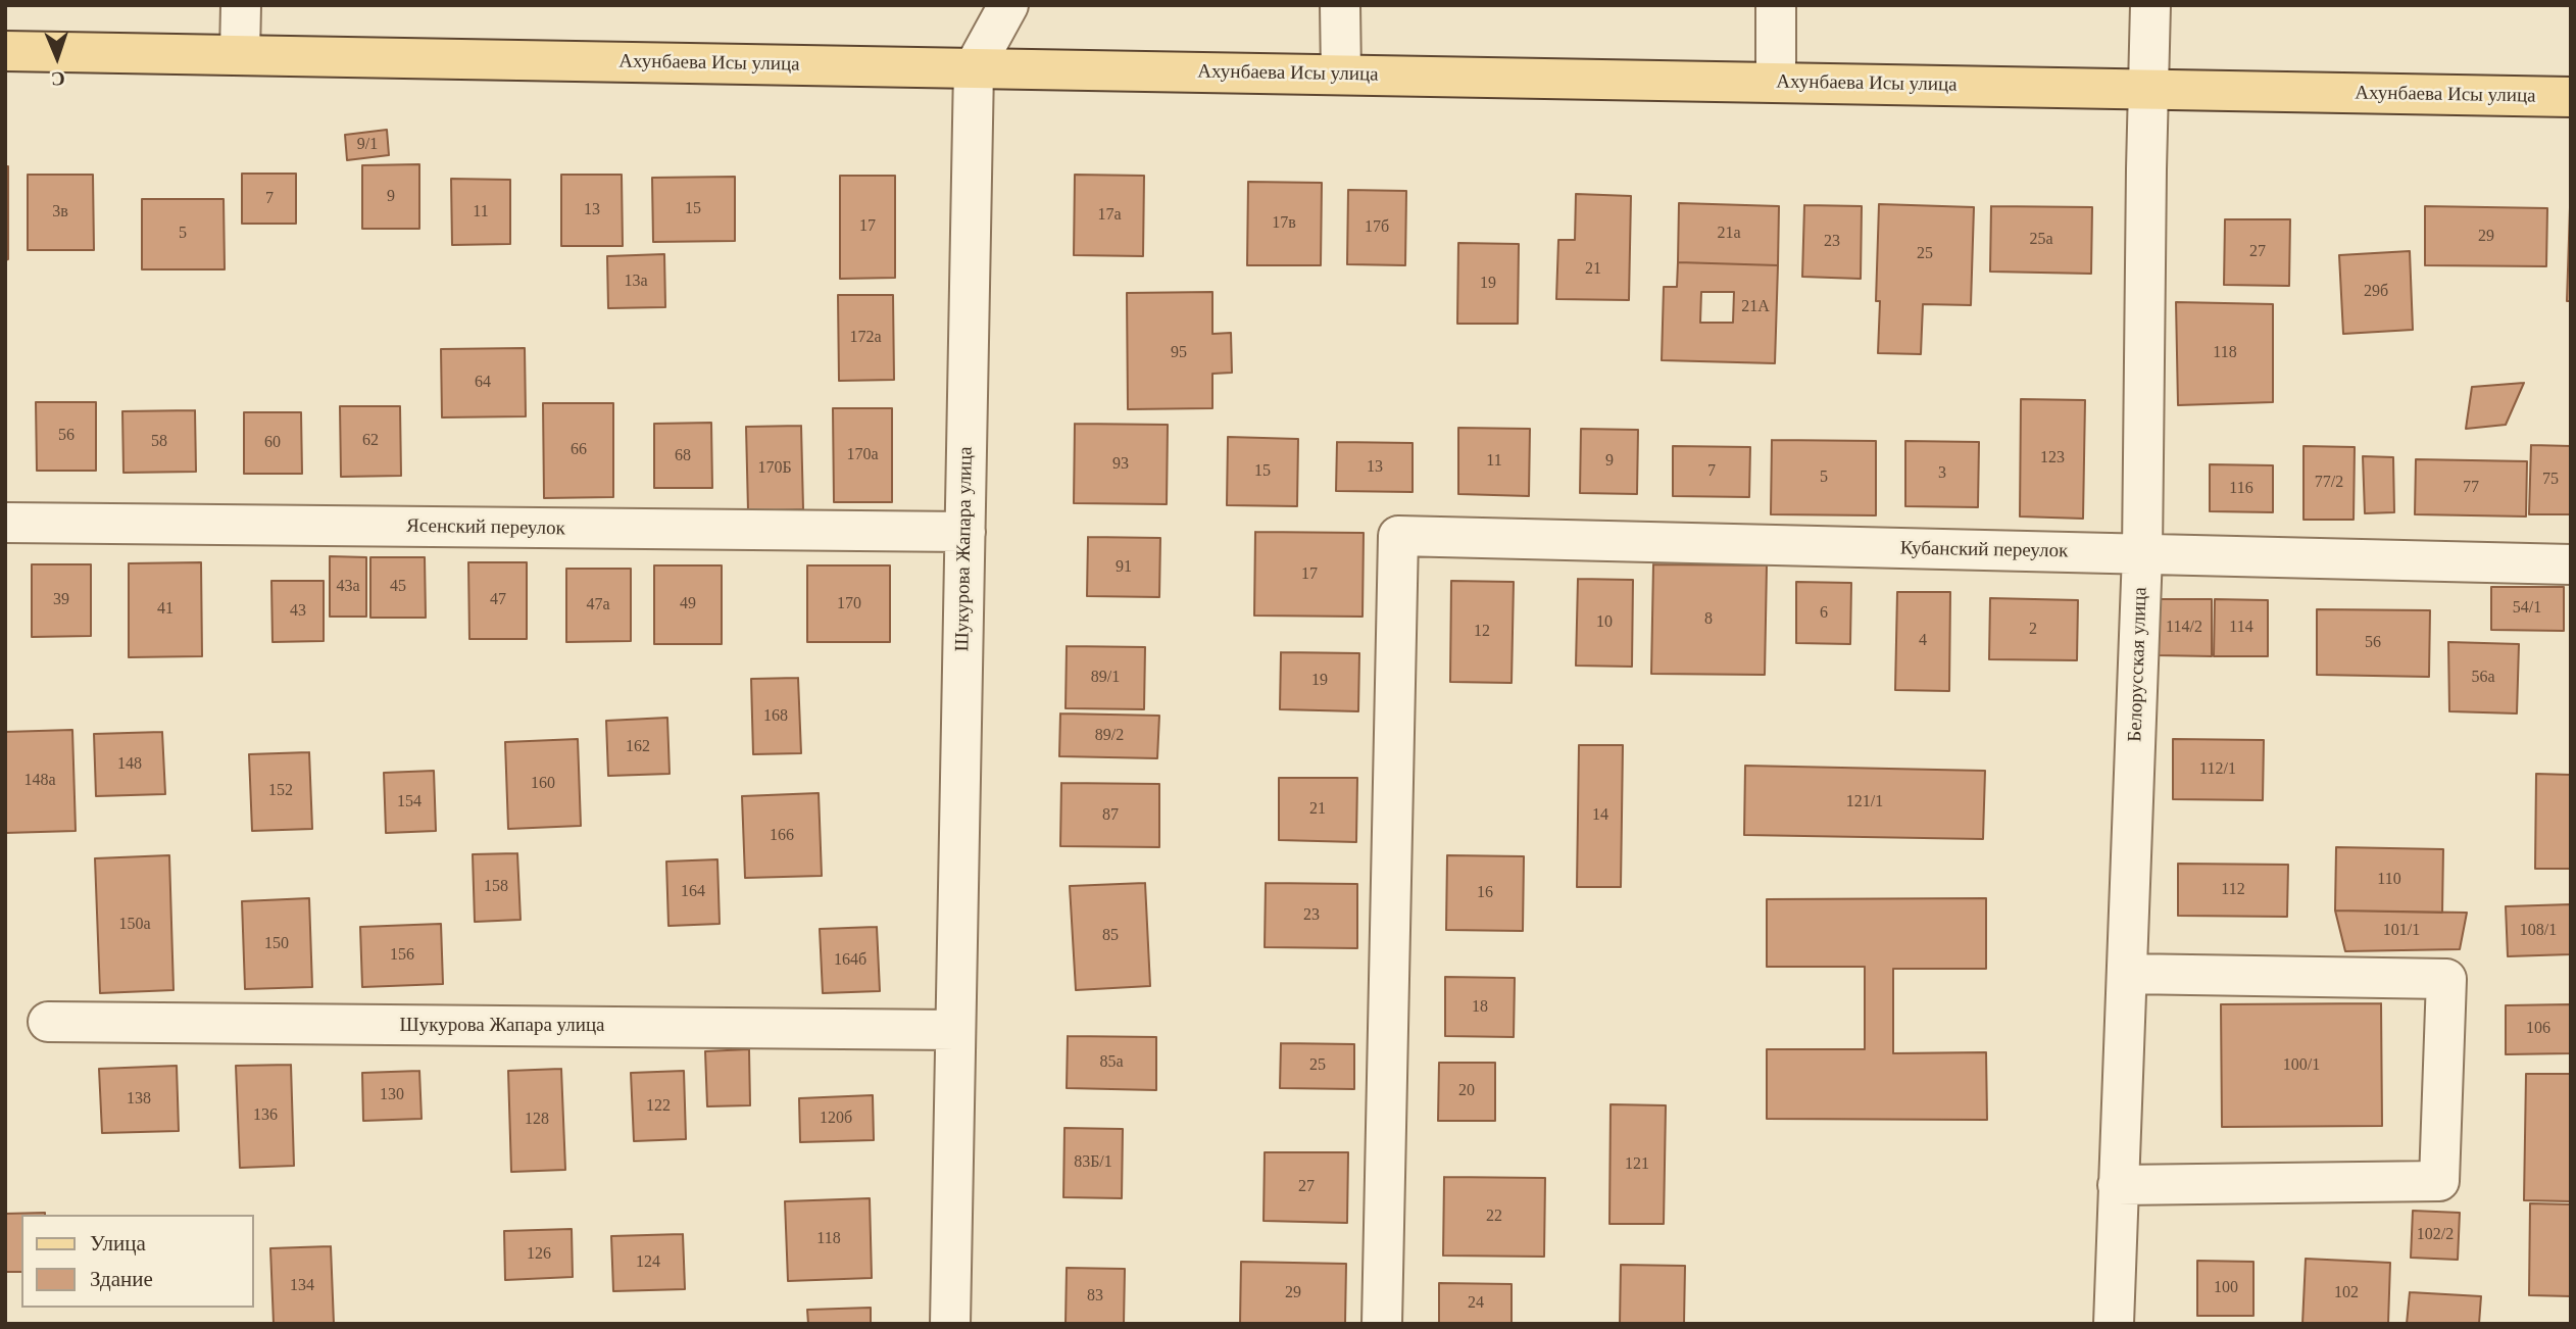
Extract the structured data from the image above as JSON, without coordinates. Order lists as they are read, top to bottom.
{
  "streets": {
    "main road": ["Ахунбаева Исы улица"],
    "street": [
      "Ясенский переулок",
      "Шукурова Жапара улица",
      "Кубанский переулок",
      "Белорусская улица"
    ]
  },
  "crossings": [
    ["Ахунбаева Исы улица", "Шукурова Жапара улица"],
    ["Ахунбаева Исы улица", "Белорусская улица"],
    ["Ясенский переулок", "Шукурова Жапара улица"],
    ["Кубанский переулок", "Белорусская улица"]
  ],
  "house_numbers": [
    "9/1",
    "9",
    "7",
    "15",
    "13",
    "3в",
    "11",
    "17а",
    "17в",
    "17",
    "17б",
    "5",
    "21а",
    "29",
    "25а",
    "23",
    "27",
    "25",
    "21",
    "13а",
    "19",
    "29б",
    "21А",
    "172а",
    "95",
    "118",
    "64",
    "56",
    "62",
    "58",
    "60",
    "66",
    "170а",
    "68",
    "123",
    "11",
    "9",
    "93",
    "13",
    "170Б",
    "15",
    "7",
    "3",
    "5",
    "75",
    "77/2",
    "77",
    "116",
    "91",
    "17",
    "43а",
    "45",
    "39",
    "47",
    "49",
    "170",
    "47а",
    "54/1",
    "41",
    "43",
    "6",
    "8",
    "10",
    "114/2",
    "114",
    "2",
    "12",
    "4",
    "56",
    "89/1",
    "56а",
    "19",
    "168",
    "89/2",
    "162",
    "148",
    "112/1",
    "148а",
    "160",
    "152",
    "154",
    "121/1",
    "21",
    "87",
    "14",
    "166",
    "110",
    "158",
    "112",
    "164",
    "16",
    "23",
    "150а",
    "101/1",
    "108/1",
    "85",
    "150",
    "156",
    "164б",
    "18",
    "106",
    "85а",
    "25",
    "100/1",
    "20",
    "130",
    "138",
    "122",
    "136",
    "120б",
    "128",
    "83Б/1",
    "121",
    "27",
    "22",
    "102/2",
    "118",
    "126",
    "124",
    "134",
    "100",
    "29",
    "102",
    "83",
    "24"
  ],
  "legend": ["Улица", "Здание"],
  "north": "bottom"
}
